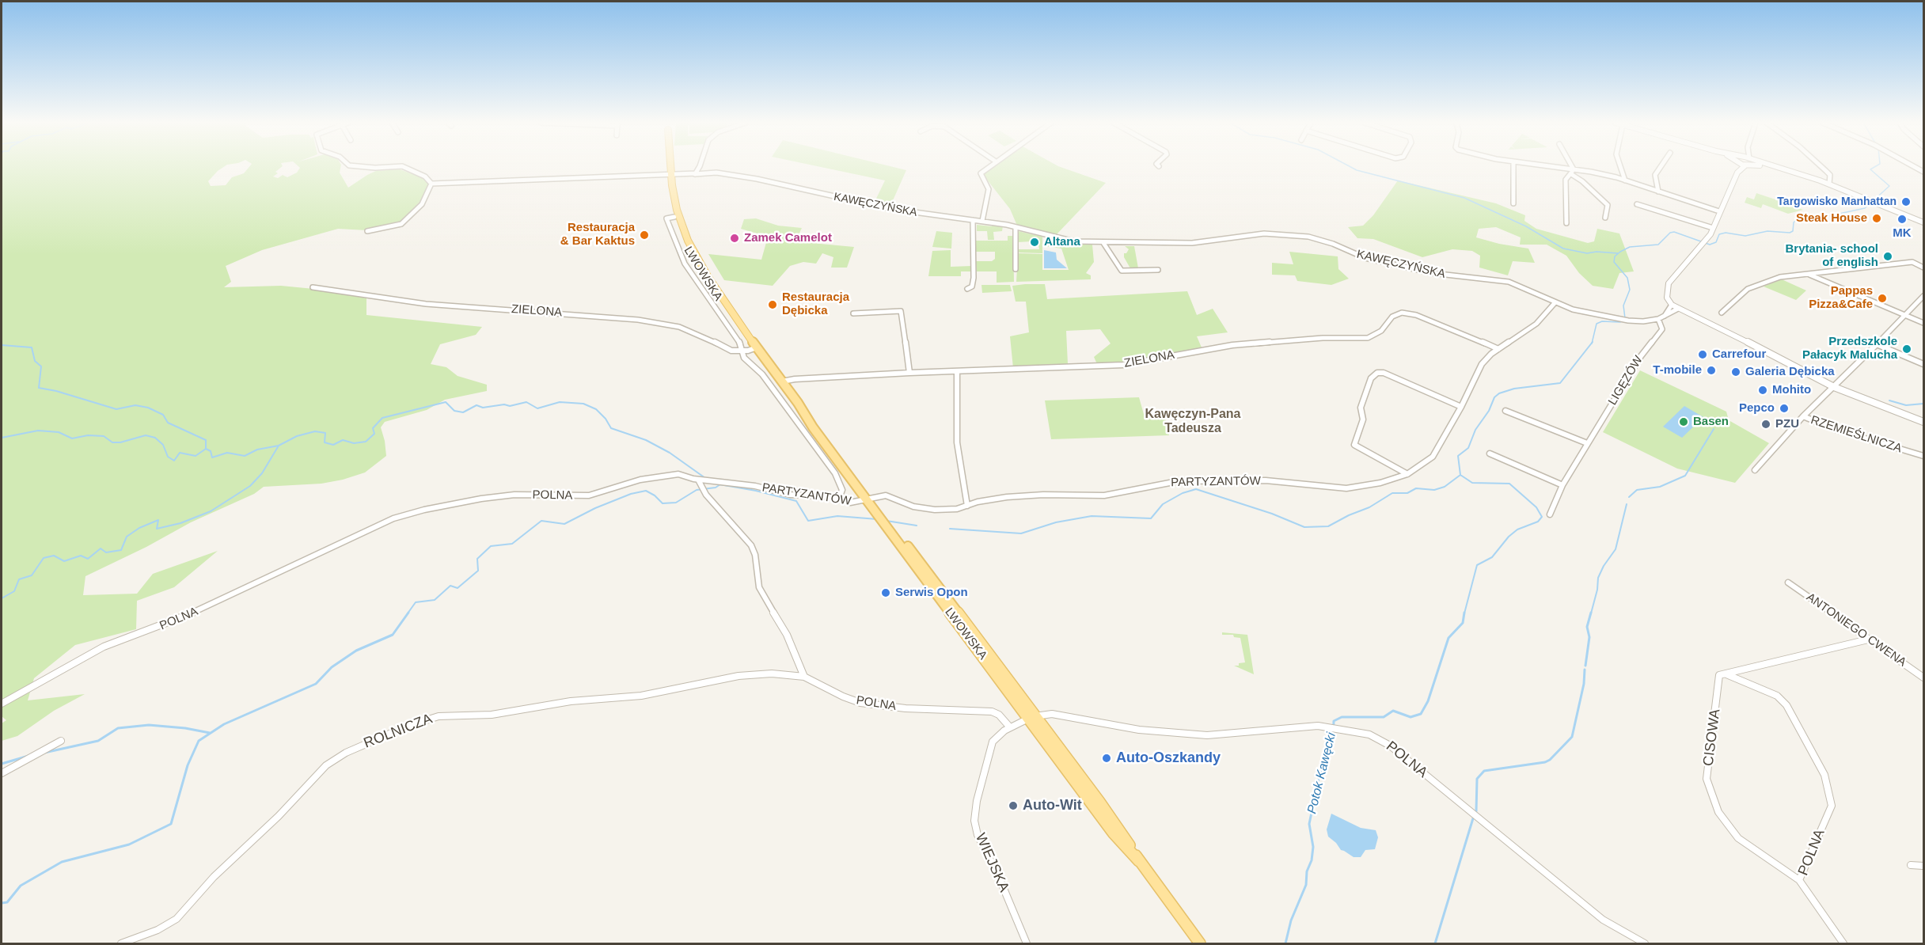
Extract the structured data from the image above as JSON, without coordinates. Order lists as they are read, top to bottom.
{
  "streets": {
    "main road": ["LWOWSKA"],
    "street": [
      "KAWĘCZYŃSKA",
      "ZIELONA",
      "LIGĘZÓW",
      "RZEMIEŚLNICZA",
      "PARTYZANTÓW",
      "POLNA",
      "ANTONIEGO CWENA",
      "ROLNICZA",
      "CISOWA",
      "WIEJSKA"
    ]
  },
  "crossings": [
    ["KAWĘCZYŃSKA", "LWOWSKA"],
    ["KAWĘCZYŃSKA", "LIGĘZÓW"],
    ["KAWĘCZYŃSKA", "PARTYZANTÓW"],
    ["LWOWSKA", "ZIELONA"],
    ["LWOWSKA", "PARTYZANTÓW"],
    ["LWOWSKA", "POLNA"],
    ["LWOWSKA", "WIEJSKA"],
    ["ZIELONA", "PARTYZANTÓW"],
    ["PARTYZANTÓW", "POLNA"],
    ["POLNA", "ROLNICZA"],
    ["POLNA", "CISOWA"],
    ["POLNA", "WIEJSKA"]
  ],
  "districts": ["Kawęczyn-Pana Tadeusza"],
  "water": ["Potok Kawęcki"],
  "places": [
    "Targowisko Manhattan",
    "Steak House",
    "MK",
    "Restauracja & Bar Kaktus",
    "Zamek Camelot",
    "Altana",
    "Brytania- school of english",
    "Pappas Pizza&Cafe",
    "Restauracja Dębicka",
    "Przedszkole Pałacyk Malucha",
    "Carrefour",
    "T-mobile",
    "Galeria Dębicka",
    "Mohito",
    "Pepco",
    "Basen",
    "PZU",
    "Serwis Opon",
    "Auto-Oszkandy",
    "Auto-Wit"
  ]
}
